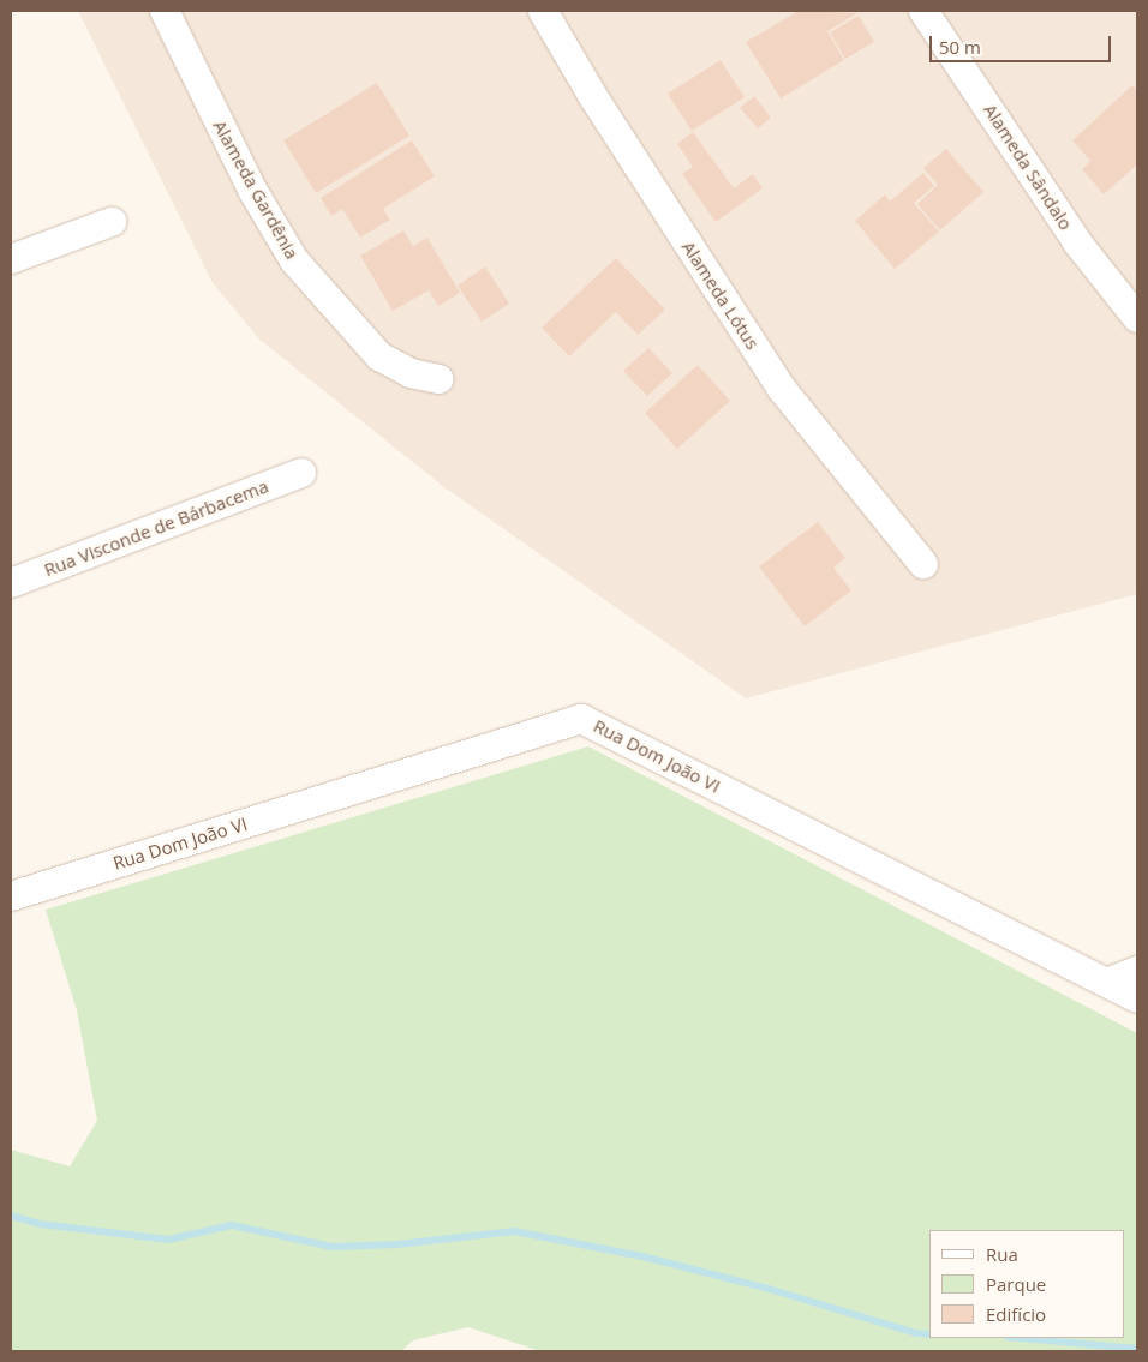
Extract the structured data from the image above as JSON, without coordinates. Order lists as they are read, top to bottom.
{
  "streets": {
    "street": [
      "Alameda Sândalo",
      "Alameda Gardênia",
      "Alameda Lótus",
      "Rua Visconde de Bárbacema",
      "Rua Dom João VI"
    ]
  },
  "legend": ["Rua", "Parque", "Edifício"],
  "scale_bar": "50 m"
}
